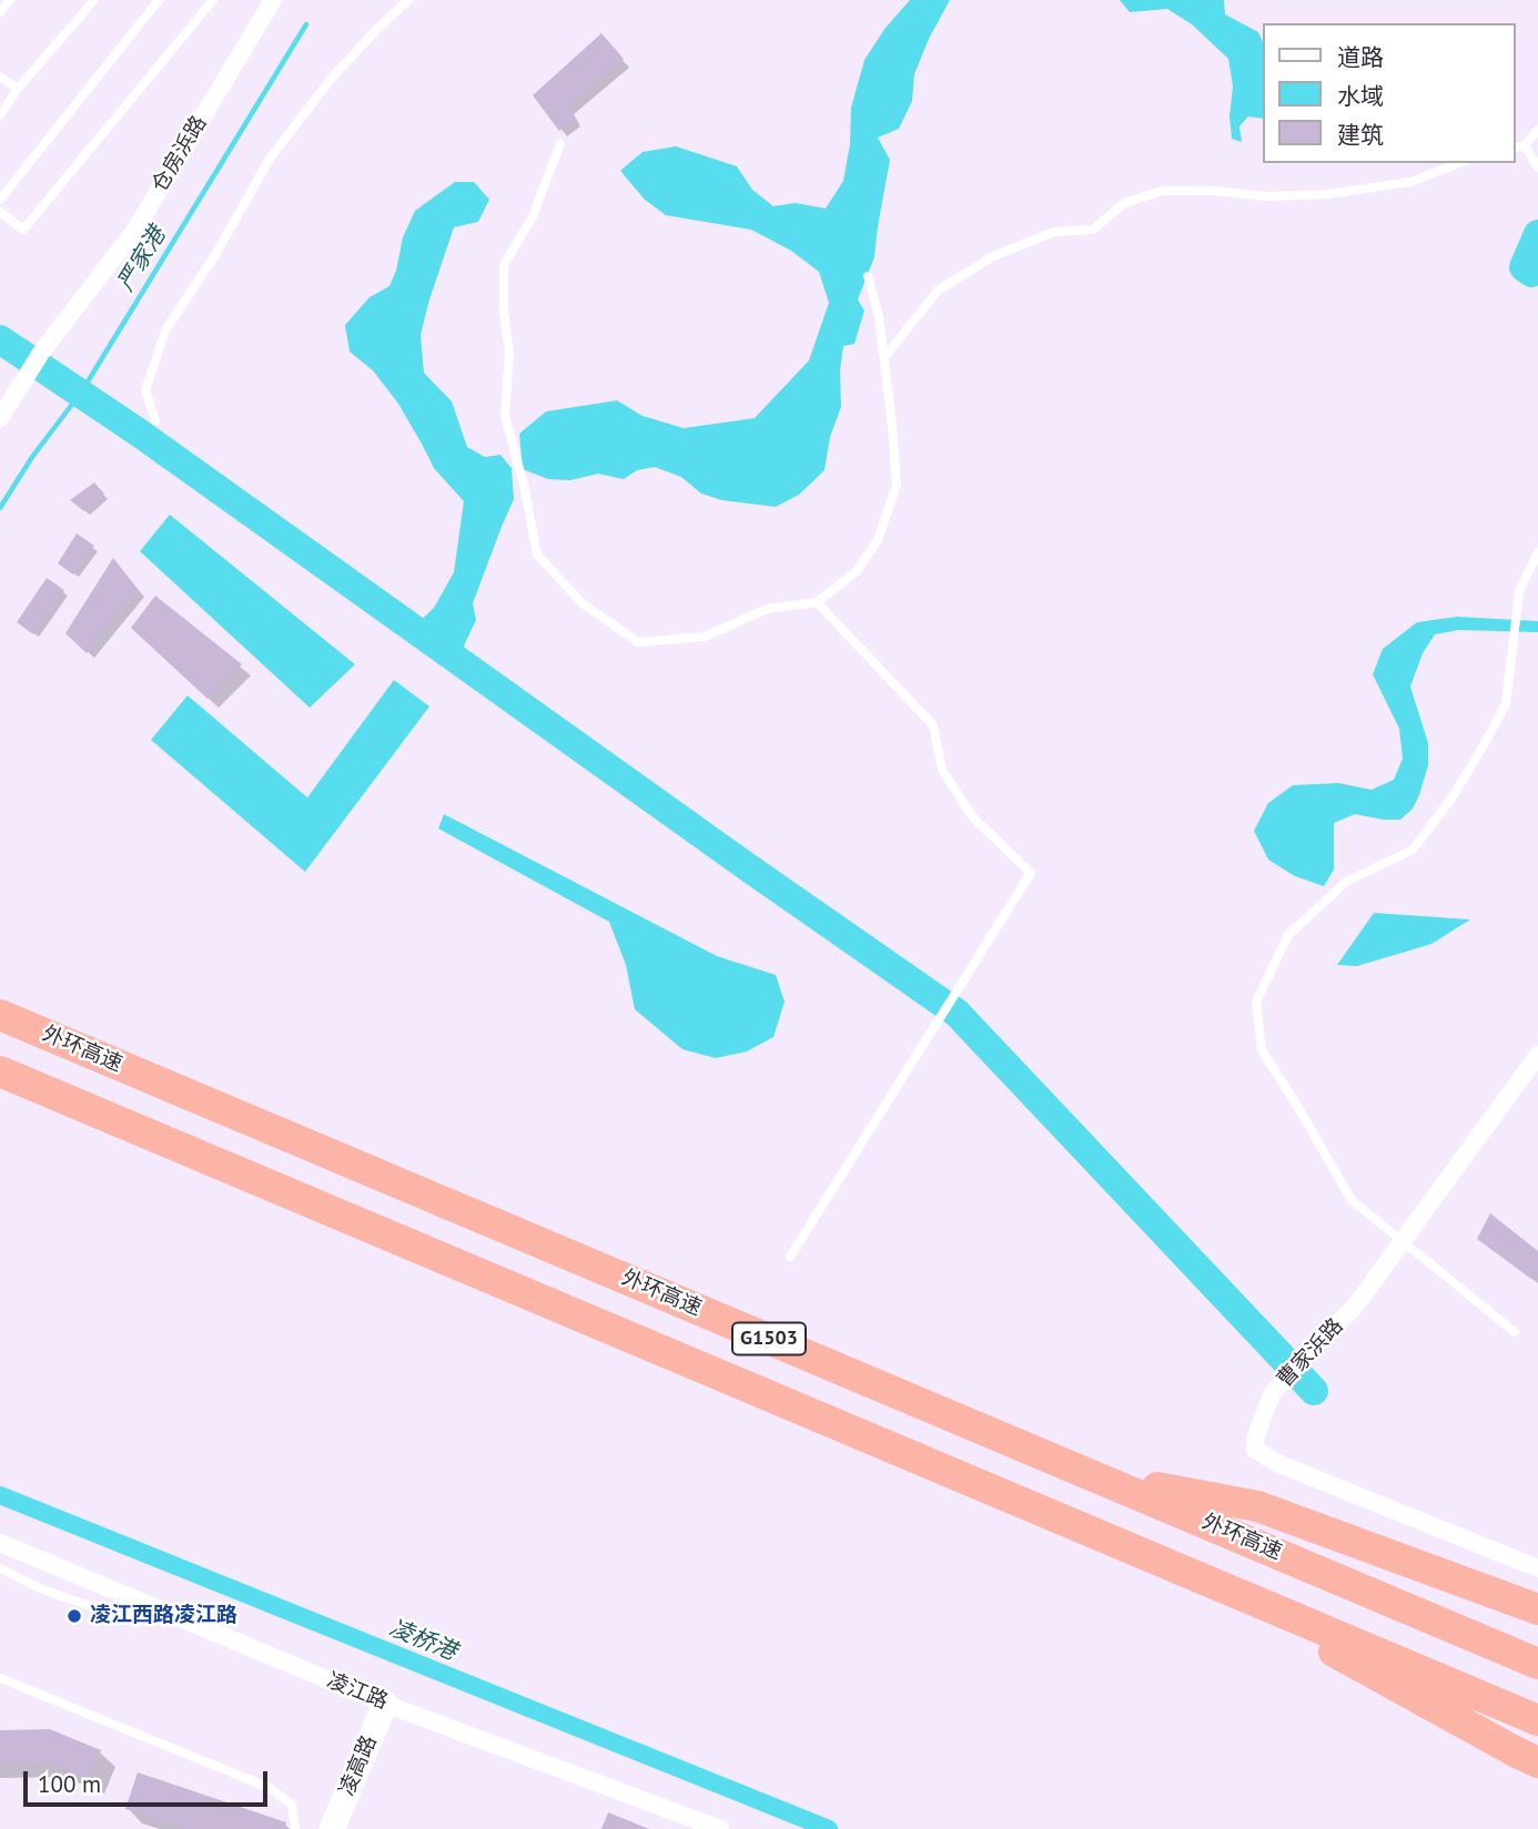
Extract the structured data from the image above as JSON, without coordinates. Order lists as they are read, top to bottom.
{
  "streets": {
    "highway": ["外环高速", "G1503"],
    "street": [
      "仓房浜路",
      "曹家浜路",
      "凌江路",
      "凌高路"
    ]
  },
  "crossings": [
    ["凌江路", "凌高路"]
  ],
  "water": ["严家港", "凌桥港"],
  "places": ["凌江西路凌江路"],
  "legend": ["道路", "水域", "建筑"],
  "scale_bar": "100 m"
}
